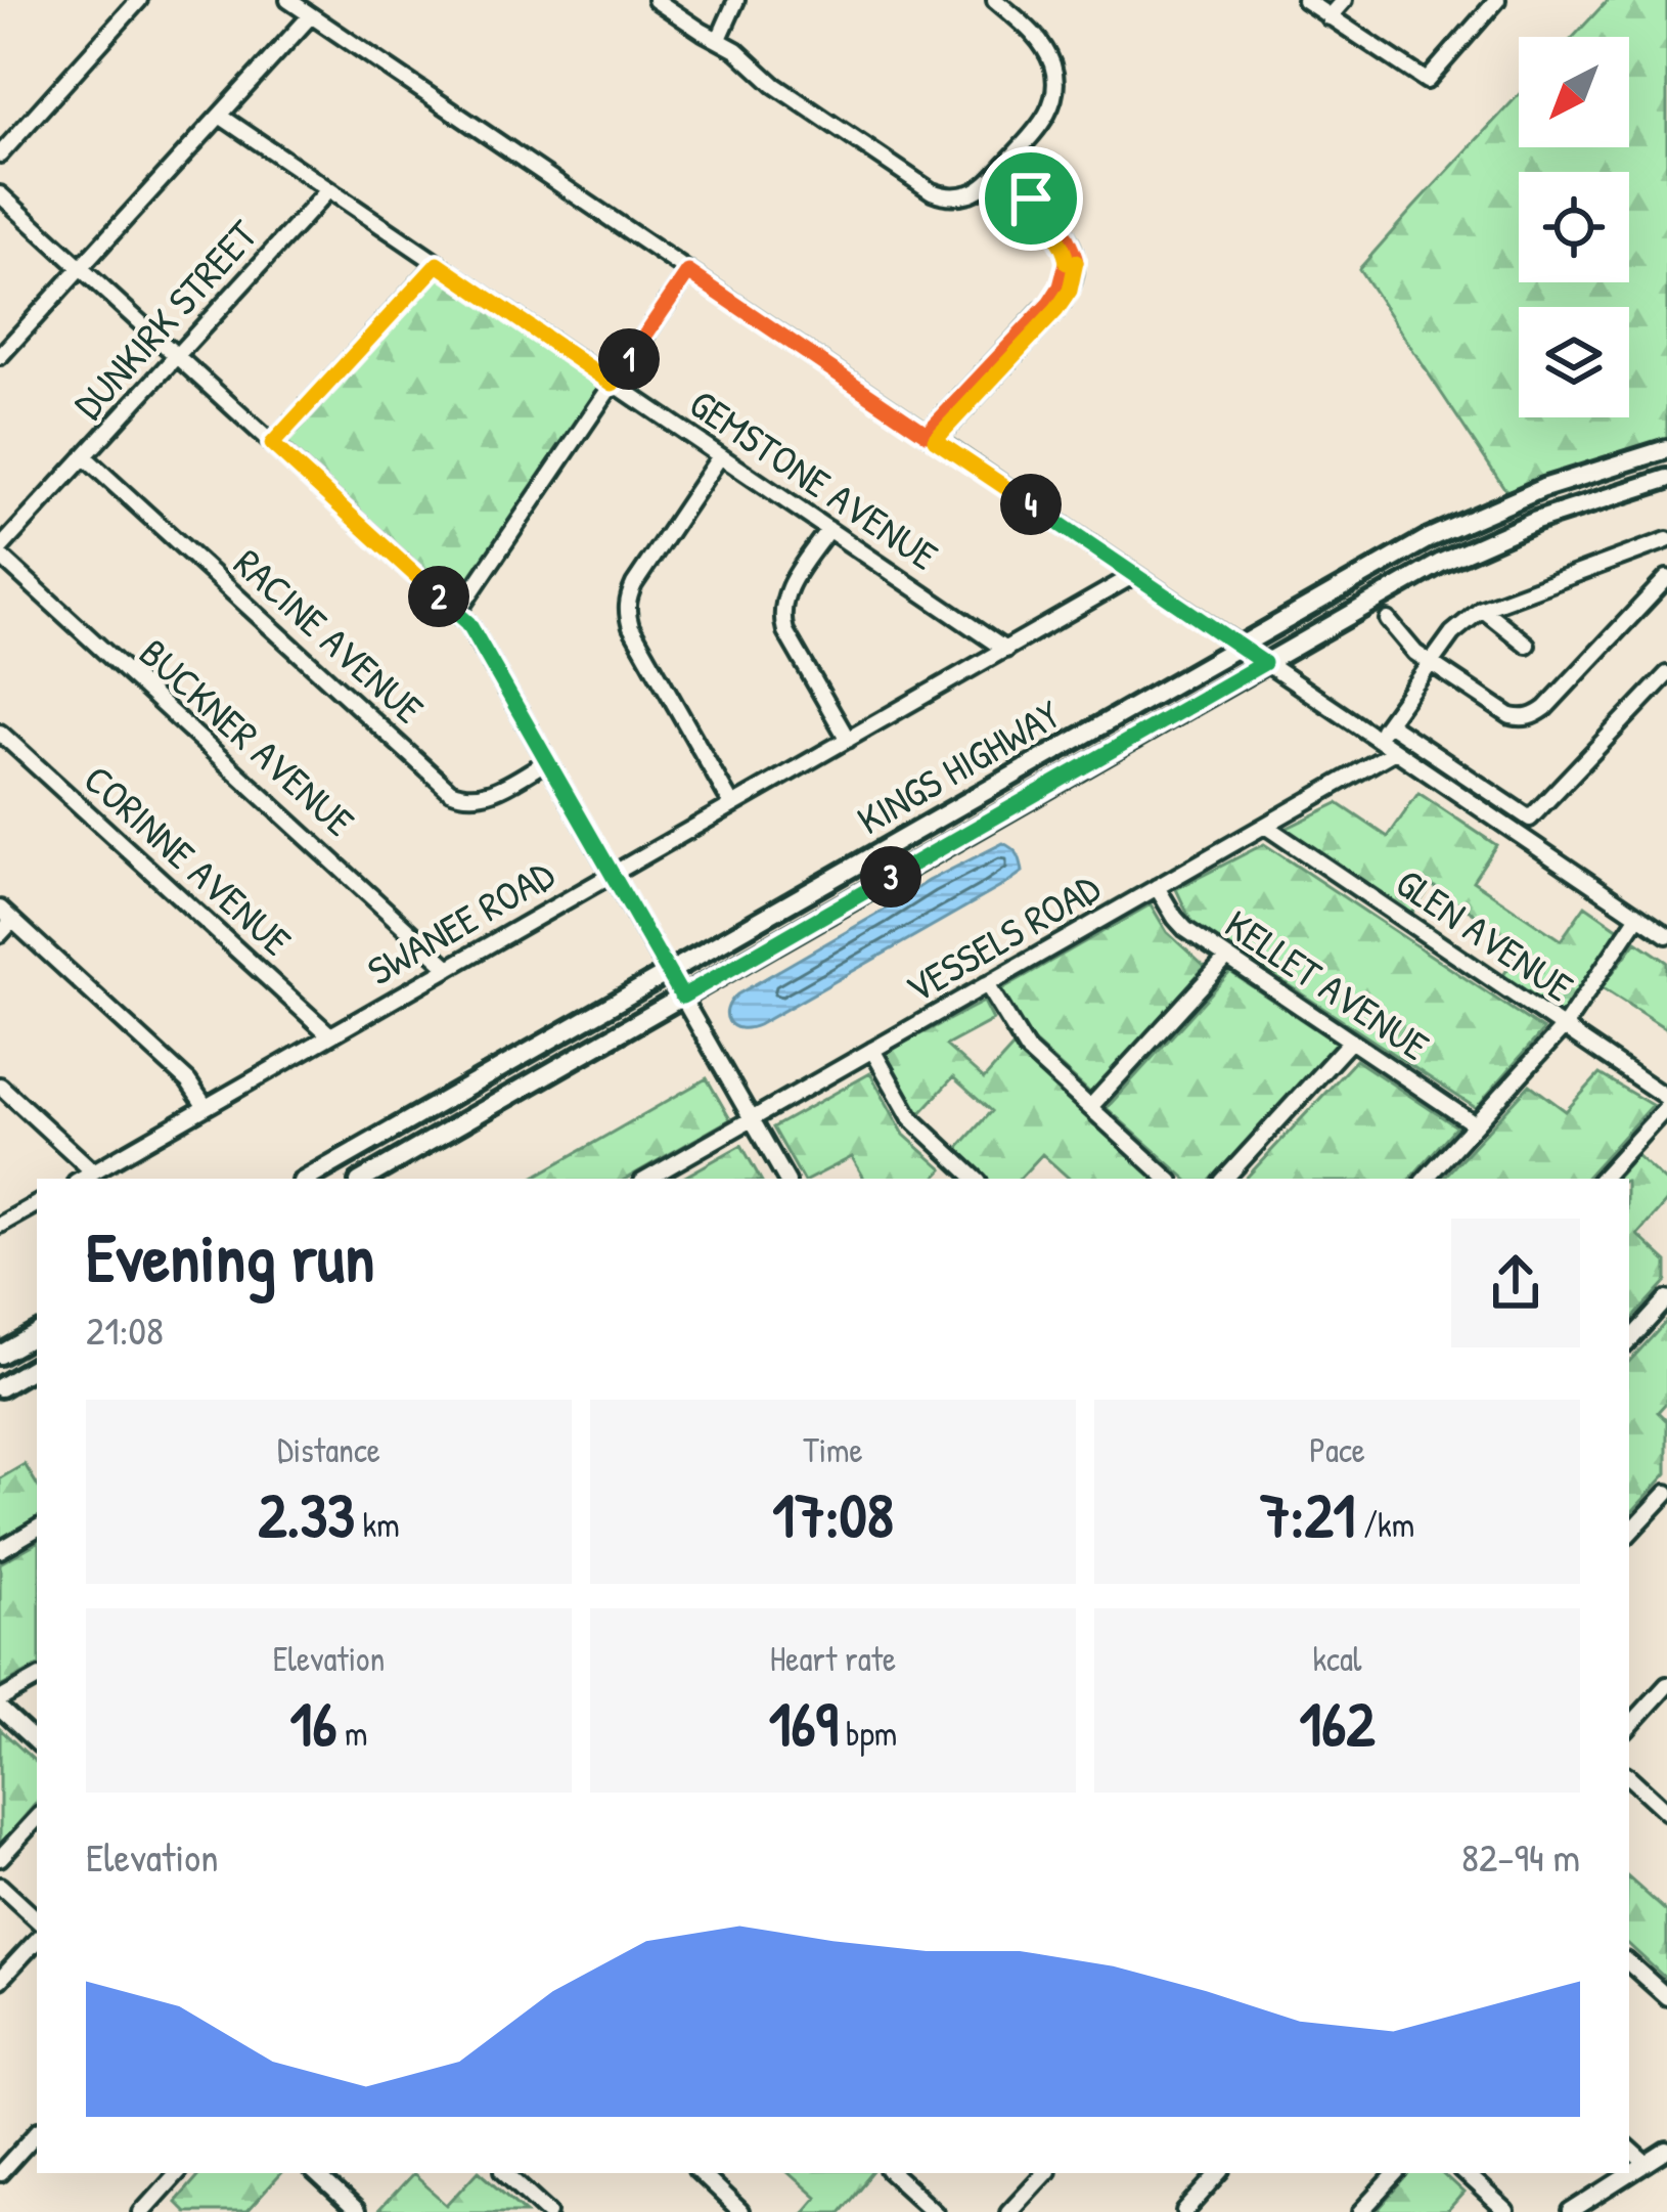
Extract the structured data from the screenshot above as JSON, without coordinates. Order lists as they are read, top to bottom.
{
  "streets": {
    "main road": ["KINGS HIGHWAY"],
    "street": [
      "DUNKIRK STREET",
      "GEMSTONE AVENUE",
      "RACINE AVENUE",
      "BUCKNER AVENUE",
      "CORINNE AVENUE",
      "SWANEE ROAD",
      "GLEN AVENUE",
      "VESSELS ROAD",
      "KELLET AVENUE"
    ]
  },
  "crossings": [
    ["DUNKIRK STREET", "GEMSTONE AVENUE"],
    ["DUNKIRK STREET", "RACINE AVENUE"],
    ["DUNKIRK STREET", "BUCKNER AVENUE"],
    ["GEMSTONE AVENUE", "SWANEE ROAD"],
    ["BUCKNER AVENUE", "SWANEE ROAD"],
    ["CORINNE AVENUE", "SWANEE ROAD"],
    ["GLEN AVENUE", "VESSELS ROAD"],
    ["VESSELS ROAD", "KELLET AVENUE"]
  ],
  "north": "bottom left",
  "page": {
    "pins": [
      "1",
      "4",
      "2",
      "3"
    ],
    "heading": ["Evening run", "21:08"],
    "stats": [
      ["Distance", "2.33 km"],
      ["Time", "17:08"],
      ["Pace", "7:21 /km"],
      ["Elevation", "16 m"],
      ["Heart rate", "169 bpm"],
      ["kcal", "162"]
    ],
    "chart": ["Elevation", "82–94 m"]
  }
}
